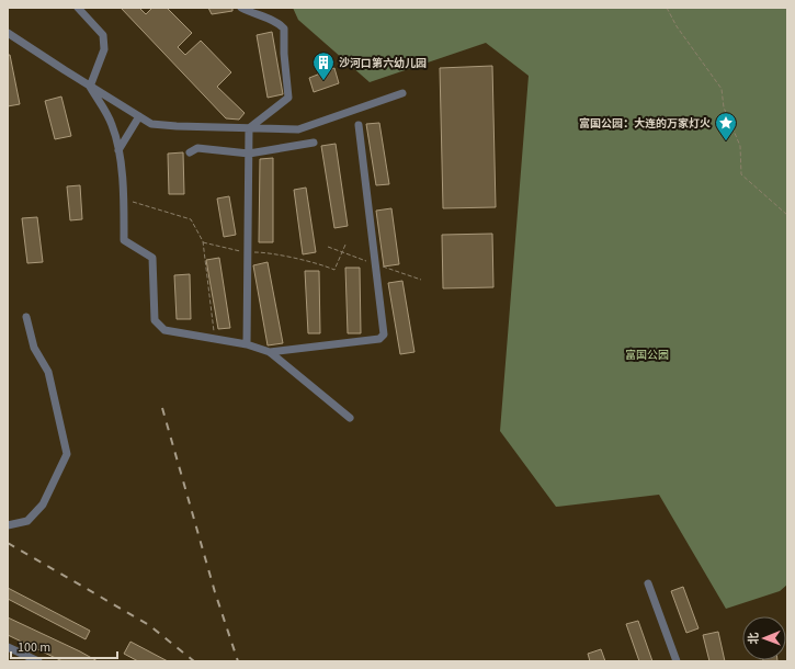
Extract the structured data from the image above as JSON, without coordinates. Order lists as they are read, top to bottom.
{
  "parks": ["富国公园"],
  "places": {
    "building": ["沙河口第六幼儿园"],
    "place": ["富国公园：大连的万家灯火"]
  },
  "scale_bar": "100 m",
  "north": "left"
}
